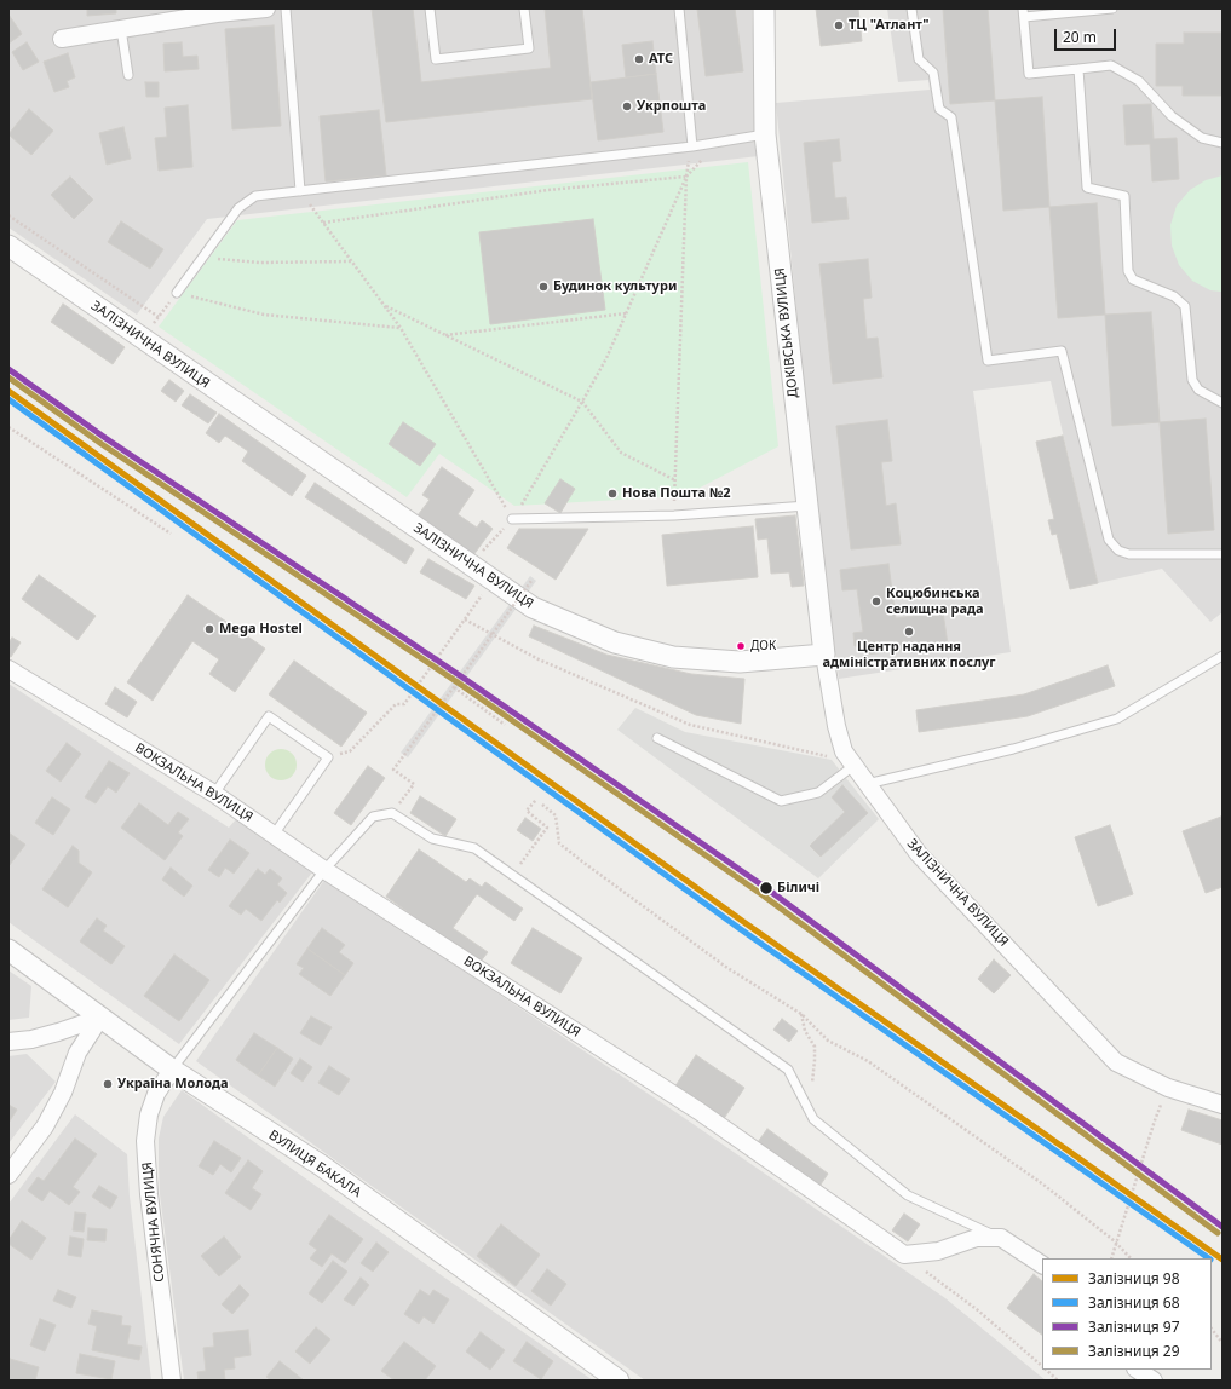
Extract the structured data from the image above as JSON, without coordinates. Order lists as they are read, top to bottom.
{
  "streets": {
    "street": [
      "ДОКІВСЬКА ВУЛИЦЯ",
      "ЗАЛІЗНИЧНА ВУЛИЦЯ",
      "ВОКЗАЛЬНА ВУЛИЦЯ",
      "ВУЛИЦЯ БАКАЛА",
      "СОНЯЧНА ВУЛИЦЯ"
    ]
  },
  "crossings": [
    ["ДОКІВСЬКА ВУЛИЦЯ", "ЗАЛІЗНИЧНА ВУЛИЦЯ"],
    ["ВУЛИЦЯ БАКАЛА", "СОНЯЧНА ВУЛИЦЯ"]
  ],
  "places": [
    "ТЦ \"Атлант\"",
    "АТС",
    "Укрпошта",
    "Будинок культури",
    "Нова Пошта №2",
    "Коцюбинська селищна рада",
    "Mega Hostel",
    "Центр надання адміністративних послуг",
    "ДОК",
    "Біличі",
    "Україна Молода"
  ],
  "lines": [
    "rail line 97",
    "rail line 29",
    "rail line 98",
    "rail line 68"
  ],
  "legend": [
    "Залізниця 98",
    "Залізниця 68",
    "Залізниця 97",
    "Залізниця 29"
  ],
  "scale_bar": "20 m"
}
